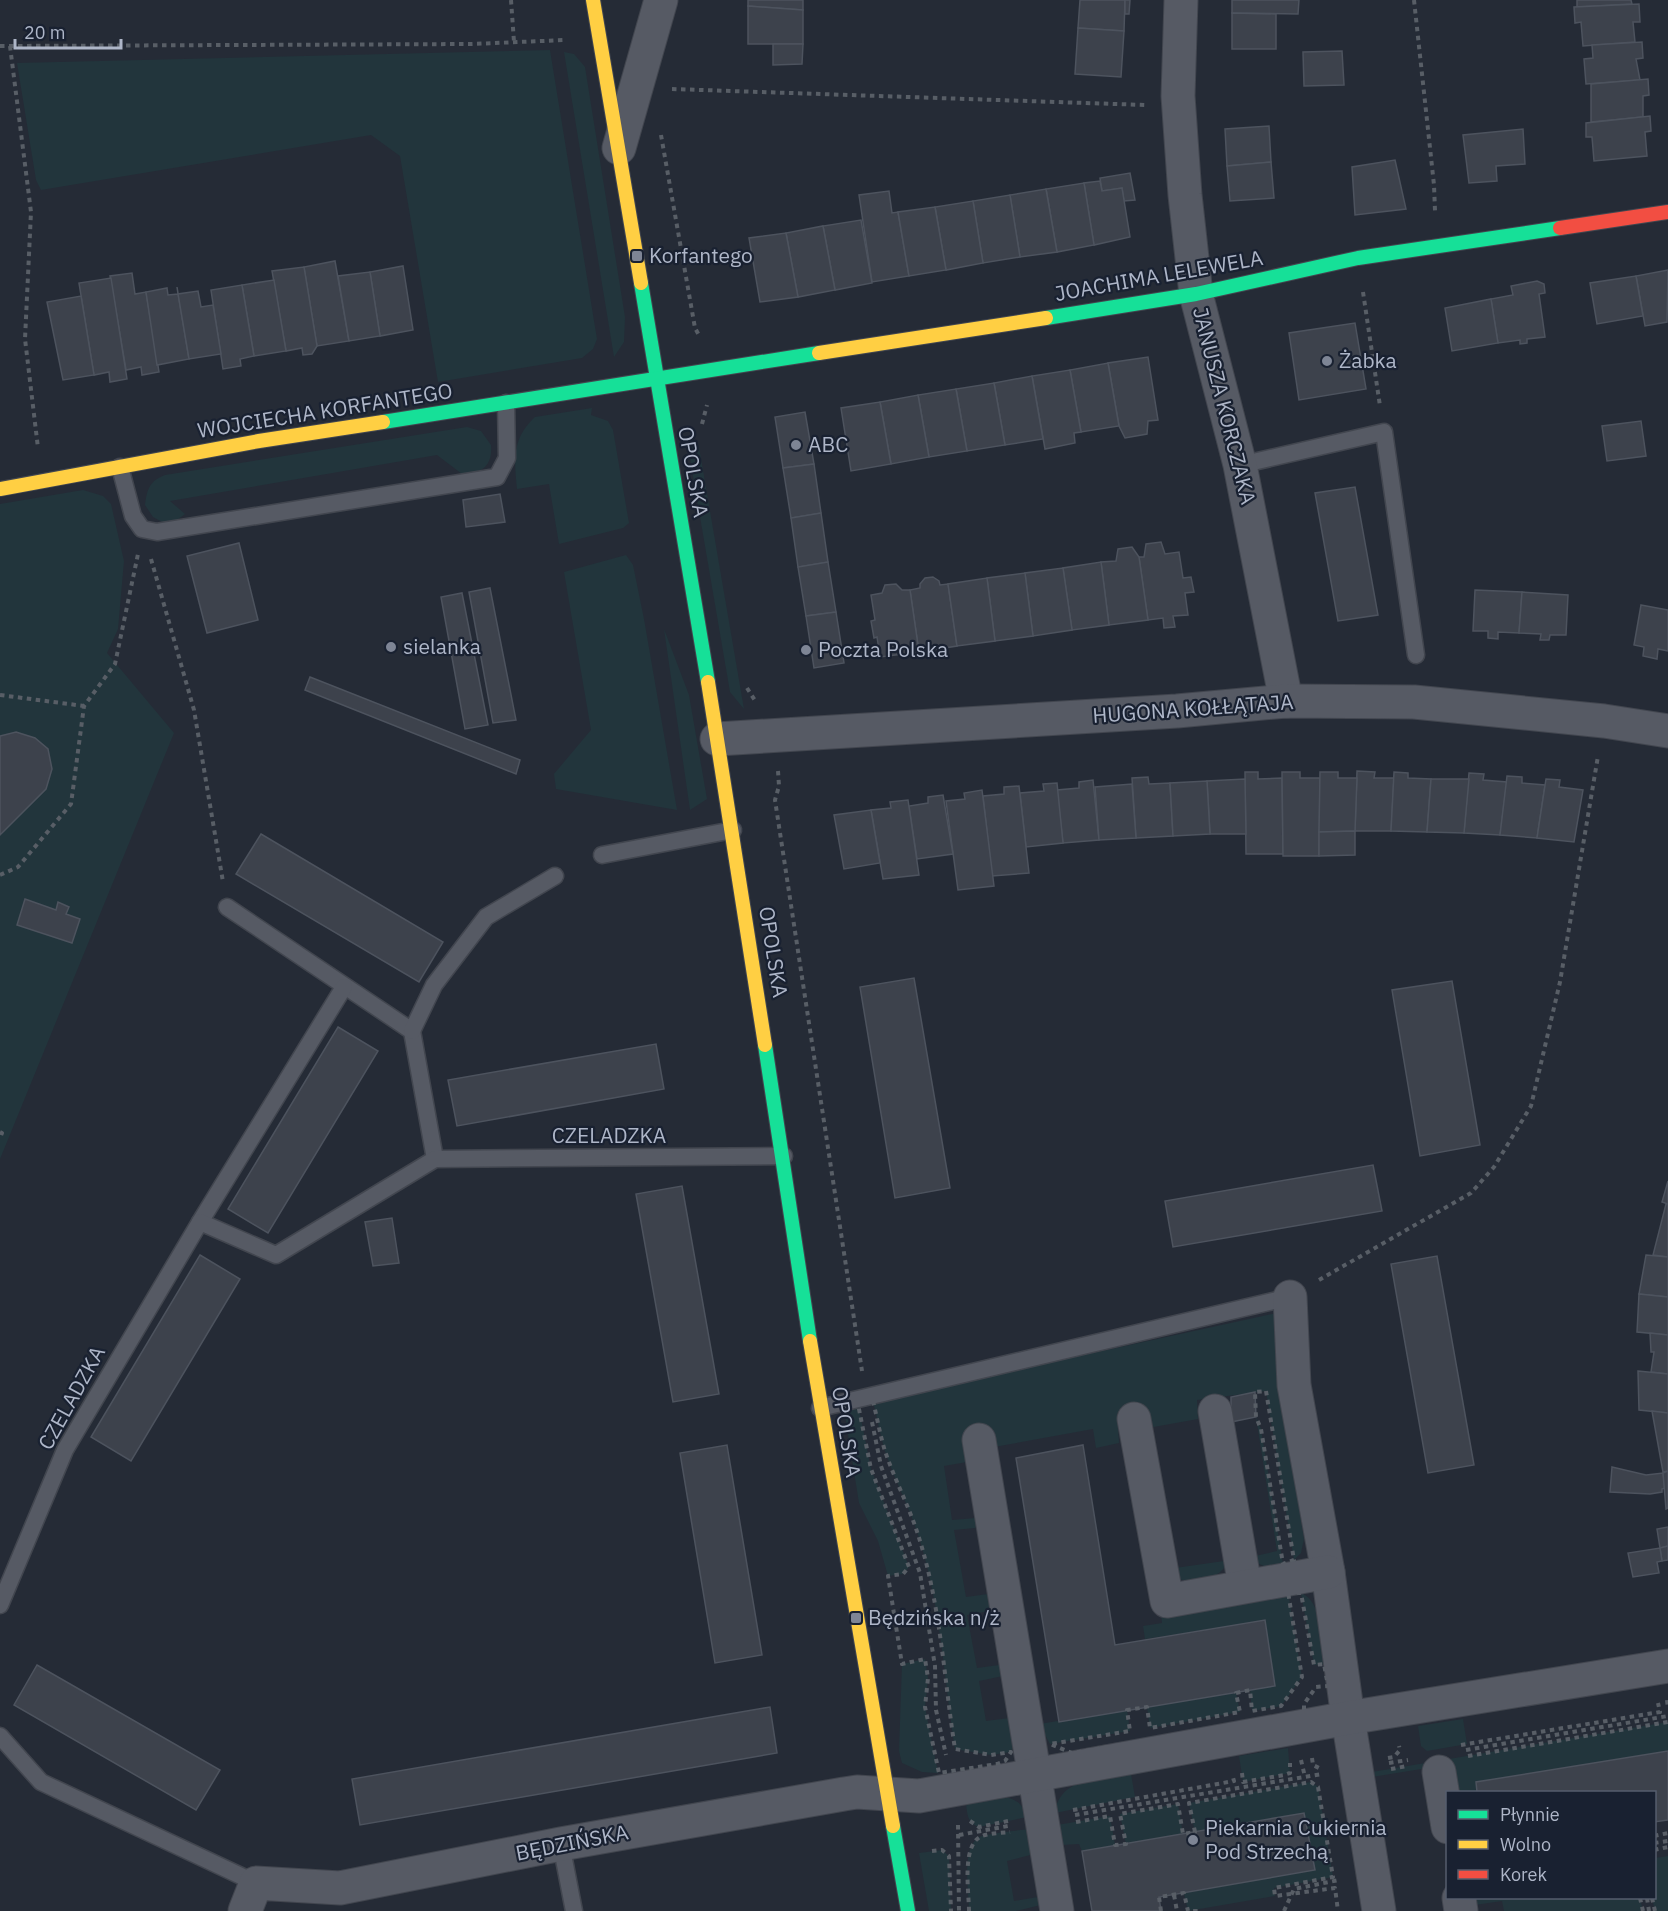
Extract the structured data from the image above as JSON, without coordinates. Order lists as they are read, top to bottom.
{
  "streets": {
    "street": [
      "JOACHIMA LELEWELA",
      "JANUSZA KORCZAKA",
      "WOJCIECHA KORFANTEGO",
      "OPOLSKA",
      "HUGONA KOŁŁĄTAJA",
      "BĘDZIŃSKA"
    ],
    "lane": ["CZELADZKA"]
  },
  "crossings": [
    ["JOACHIMA LELEWELA", "JANUSZA KORCZAKA"],
    ["JOACHIMA LELEWELA", "WOJCIECHA KORFANTEGO"],
    ["JOACHIMA LELEWELA", "OPOLSKA"],
    ["JANUSZA KORCZAKA", "HUGONA KOŁŁĄTAJA"],
    ["WOJCIECHA KORFANTEGO", "OPOLSKA"],
    ["OPOLSKA", "HUGONA KOŁŁĄTAJA"],
    ["OPOLSKA", "CZELADZKA"],
    ["OPOLSKA", "BĘDZIŃSKA"]
  ],
  "places": {
    "transit": ["Korfantego", "Będzińska n/ż"],
    "other": [
      "Żabka",
      "ABC",
      "sielanka",
      "Poczta Polska",
      "Piekarnia Cukiernia Pod Strzechą"
    ]
  },
  "legend": ["Płynnie", "Wolno", "Korek"],
  "scale_bar": "20 m"
}
